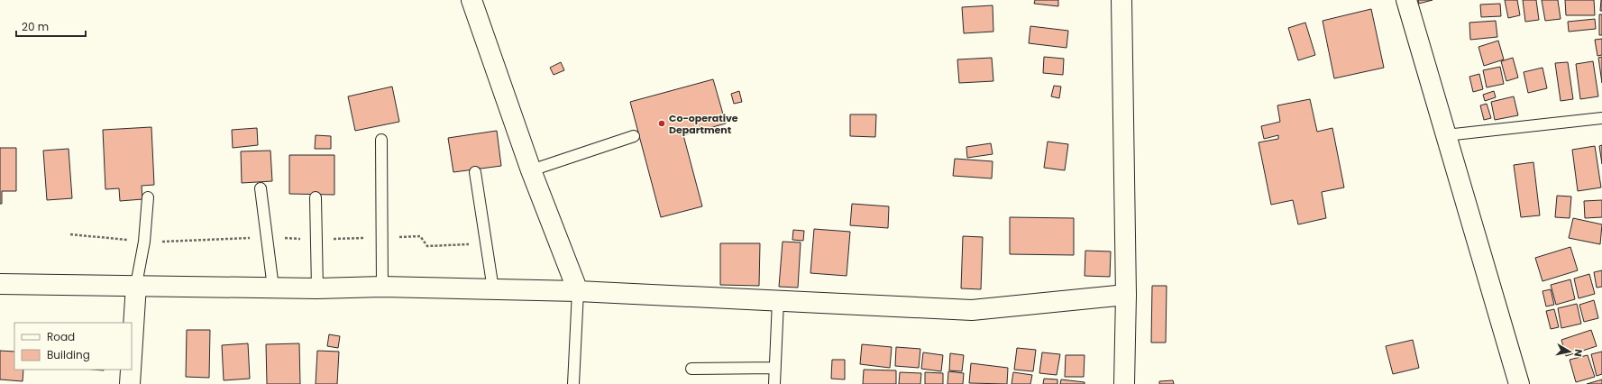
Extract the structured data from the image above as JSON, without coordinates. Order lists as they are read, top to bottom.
{
  "places": ["Co-operative Department"],
  "legend": ["Road", "Building"],
  "scale_bar": "20 m",
  "north": "right"
}
